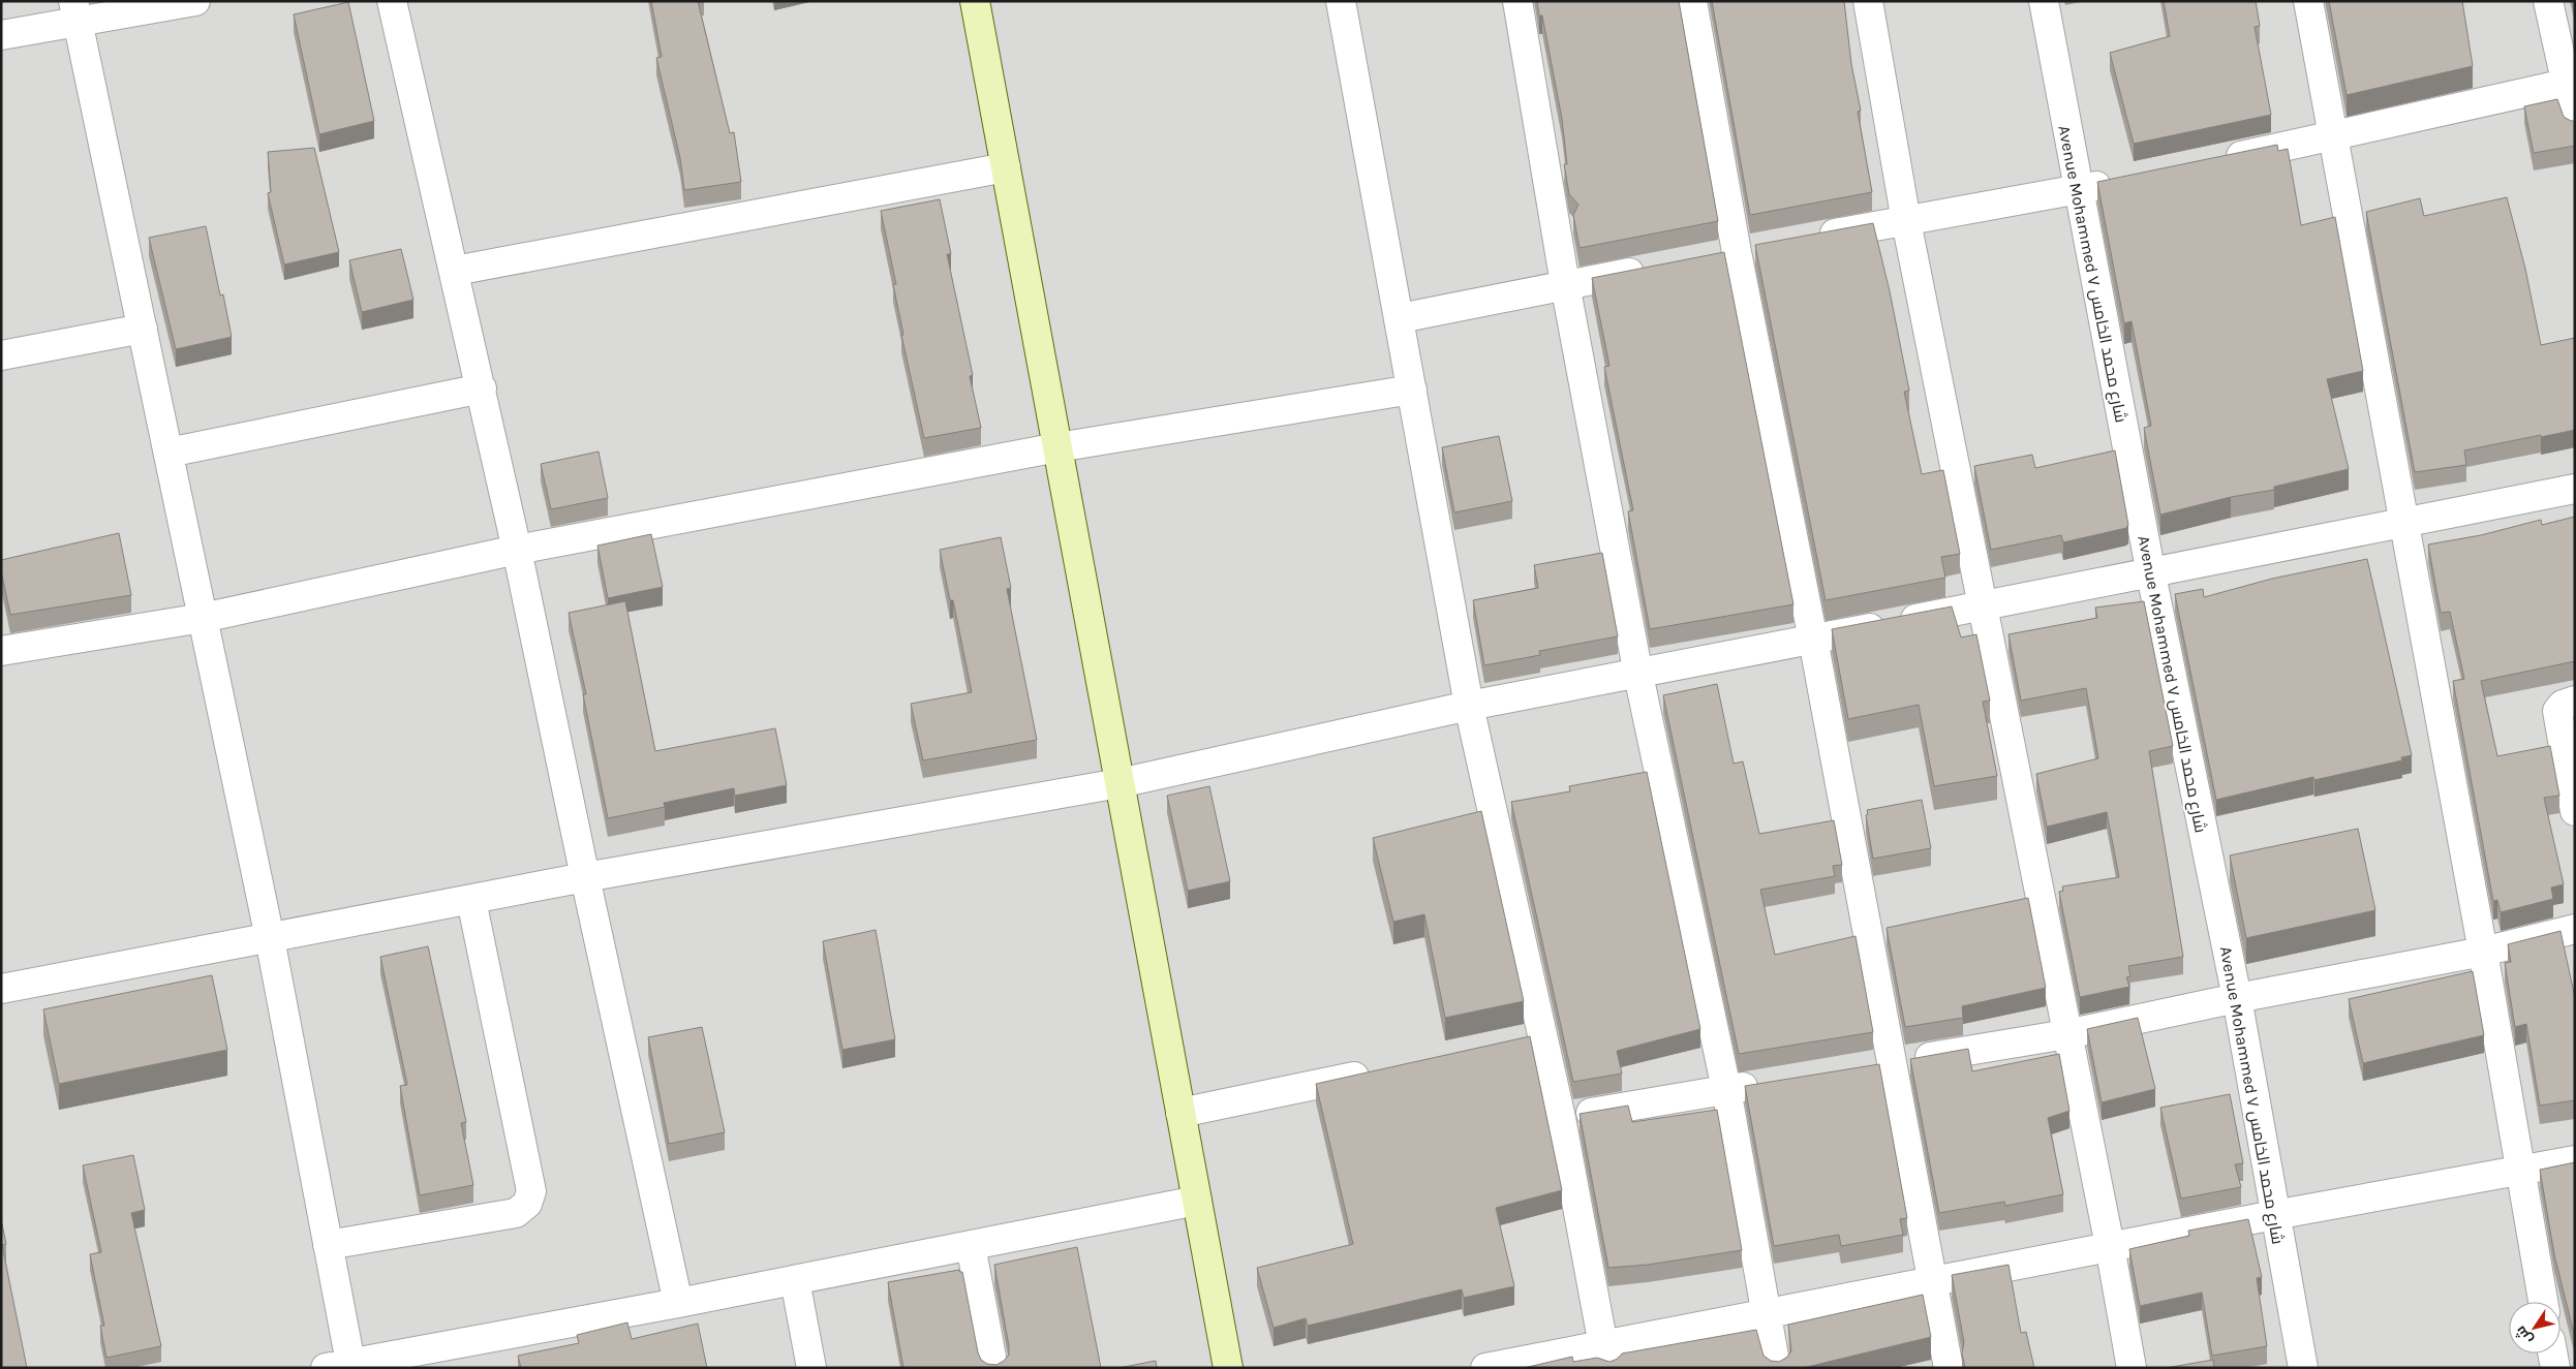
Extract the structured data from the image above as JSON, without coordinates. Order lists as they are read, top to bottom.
{
  "streets": {
    "street": ["Avenue Mohammed V شارع محمد الخامس"]
  },
  "north": "bottom left"
}
